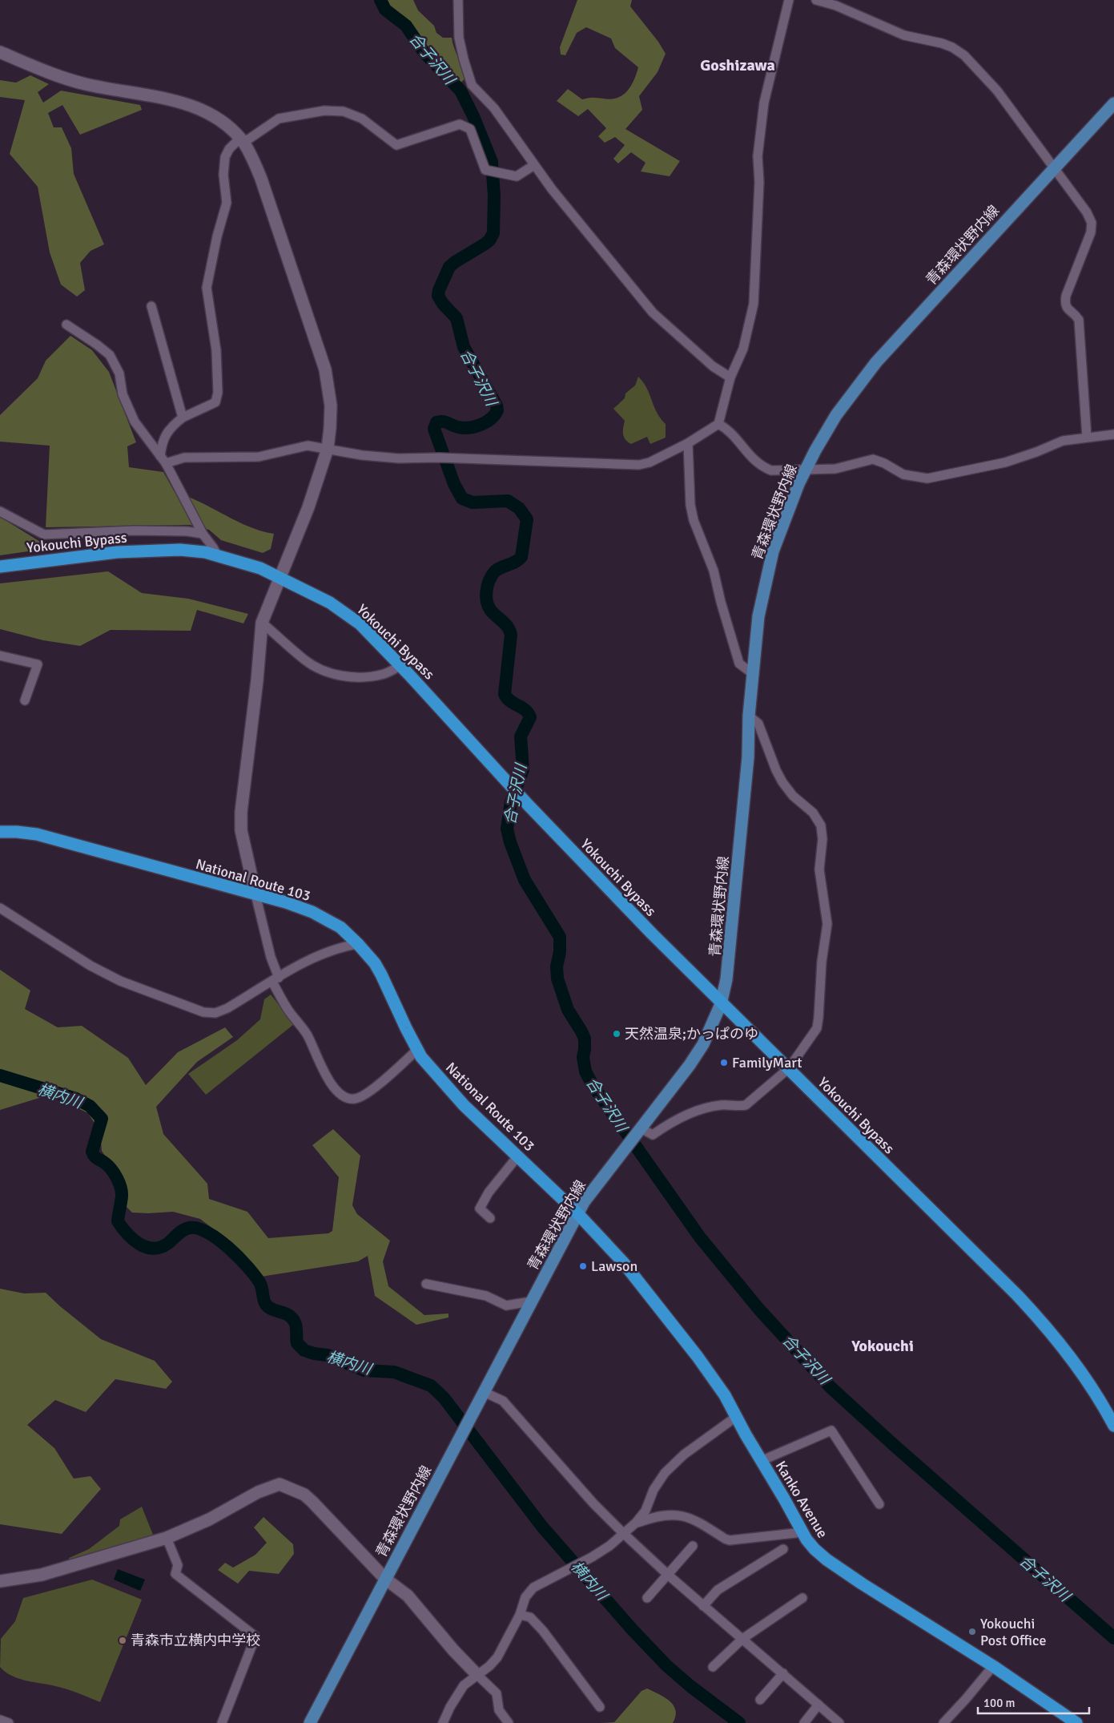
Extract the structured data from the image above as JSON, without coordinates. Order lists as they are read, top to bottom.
{
  "streets": {
    "highway": ["Yokouchi Bypass", "National Route 103", "Kanko Avenue"],
    "main road": ["青森環状野内線"]
  },
  "crossings": [
    ["青森環状野内線", "Yokouchi Bypass"],
    ["青森環状野内線", "National Route 103"],
    ["青森環状野内線", "Kanko Avenue"],
    ["National Route 103", "Kanko Avenue"]
  ],
  "districts": ["Goshizawa", "Yokouchi"],
  "water": ["合子沢川", "横内川"],
  "places": [
    "天然温泉;かっぱのゆ",
    "FamilyMart",
    "Lawson",
    "Yokouchi Post Office",
    "青森市立横内中学校"
  ],
  "scale_bar": "100 m"
}
